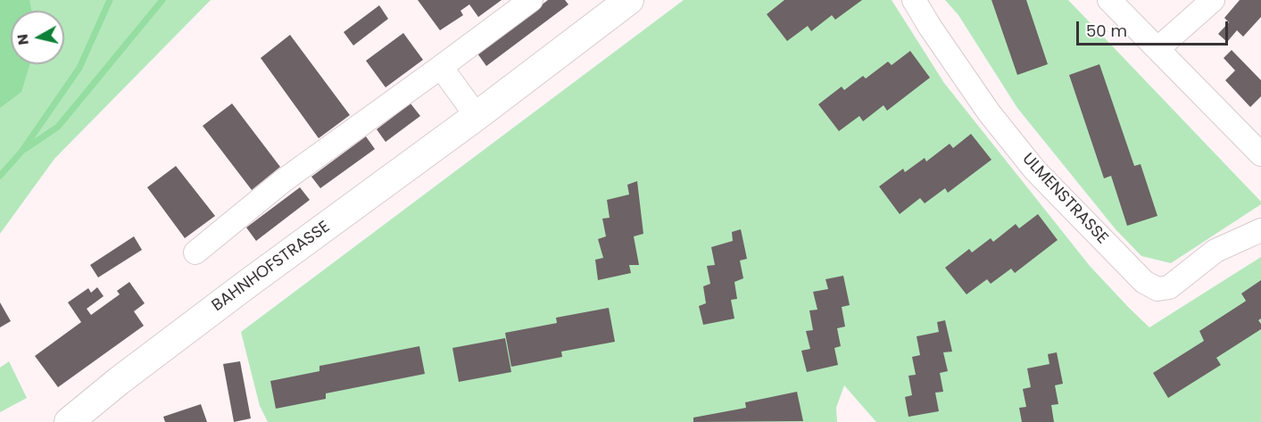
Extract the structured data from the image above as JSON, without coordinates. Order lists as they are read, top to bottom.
{
  "streets": {
    "street": ["ULMENSTRASSE", "BAHNHOFSTRASSE"]
  },
  "scale_bar": "50 m",
  "north": "left"
}
